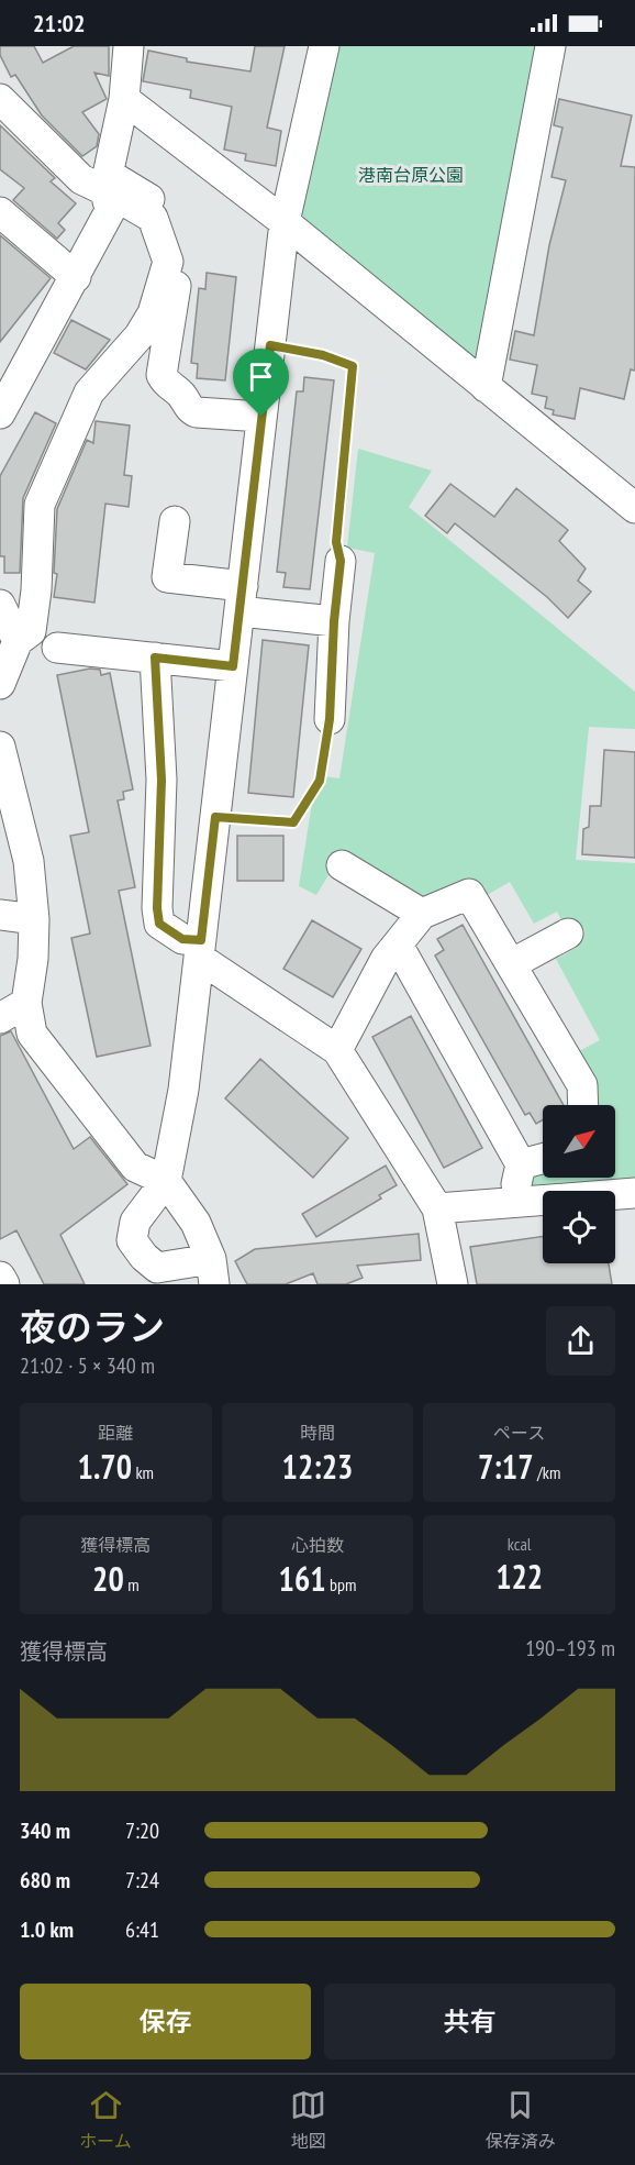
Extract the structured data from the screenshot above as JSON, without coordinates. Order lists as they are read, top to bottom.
{
  "parks": ["港南台原公園"],
  "north": "top right",
  "page": {
    "status": "21:02",
    "heading": ["夜のラン", "21:02 · 5 × 340 m"],
    "stats": [
      ["距離", "1.70 km"],
      ["時間", "12:23"],
      ["ペース", "7:17 /km"],
      ["獲得標高", "20 m"],
      ["心拍数", "161 bpm"],
      ["kcal", "122"]
    ],
    "chart": ["獲得標高", "190–193 m"],
    "list": [
      {
        "name": "340 m",
        "note": "7:20"
      },
      {
        "name": "680 m",
        "note": "7:24"
      },
      {
        "name": "1.0 km",
        "note": "6:41"
      }
    ],
    "buttons": ["保存", "共有"],
    "tabs": ["ホーム", "地図", "保存済み"]
  }
}
